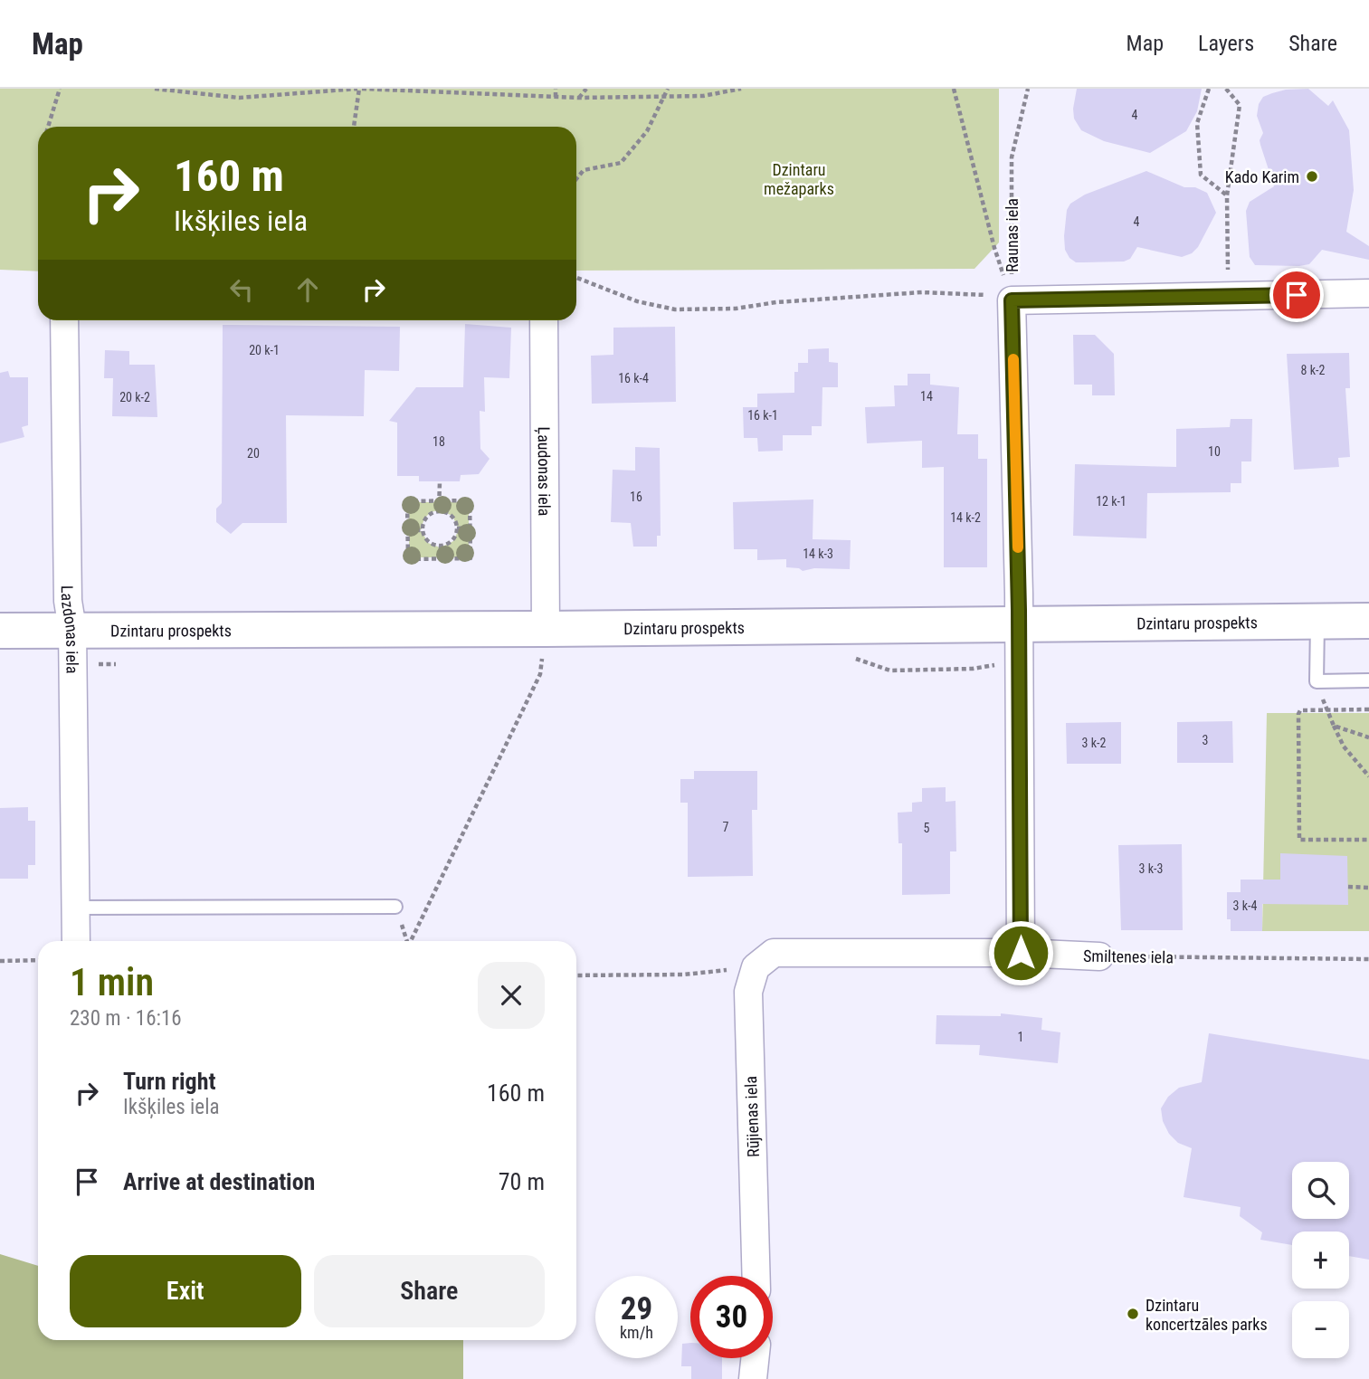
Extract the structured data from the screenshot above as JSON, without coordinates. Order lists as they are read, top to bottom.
{
  "streets": {
    "street": [
      "Ļaudonas iela",
      "Dzintaru prospekts",
      "Lazdonas iela",
      "Smiltenes iela",
      "Rūjienas iela"
    ],
    "path": ["Raunas iela"]
  },
  "crossings": [
    ["Ļaudonas iela", "Dzintaru prospekts"],
    ["Dzintaru prospekts", "Lazdonas iela"],
    ["Smiltenes iela", "Rūjienas iela"]
  ],
  "parks": ["Dzintaru mežaparks"],
  "places": ["Kado Karim", "Dzintaru koncertzāles parks"],
  "house_numbers": [
    "4",
    "4",
    "20 k-1",
    "8 k-2",
    "16 k-4",
    "14",
    "20 k-2",
    "16 k-1",
    "18",
    "10",
    "20",
    "16",
    "12 k-1",
    "14 k-2",
    "14 k-3",
    "3",
    "3 k-2",
    "7",
    "5",
    "3 k-3",
    "3 k-4",
    "1"
  ],
  "page": {
    "header": "Map",
    "nav": ["Map", "Layers", "Share"],
    "turn": ["160 m", "Ikšķiles iela"],
    "heading": ["1 min", "230 m · 16:16"],
    "list": [
      {
        "name": "Turn right",
        "note": "Ikšķiles iela",
        "value": "160 m"
      },
      {
        "name": "Arrive at destination",
        "value": "70 m"
      }
    ],
    "map_buttons": ["+", "−"],
    "buttons": ["Exit", "Share"],
    "speed": "29 km/h",
    "limit": "30"
  }
}
